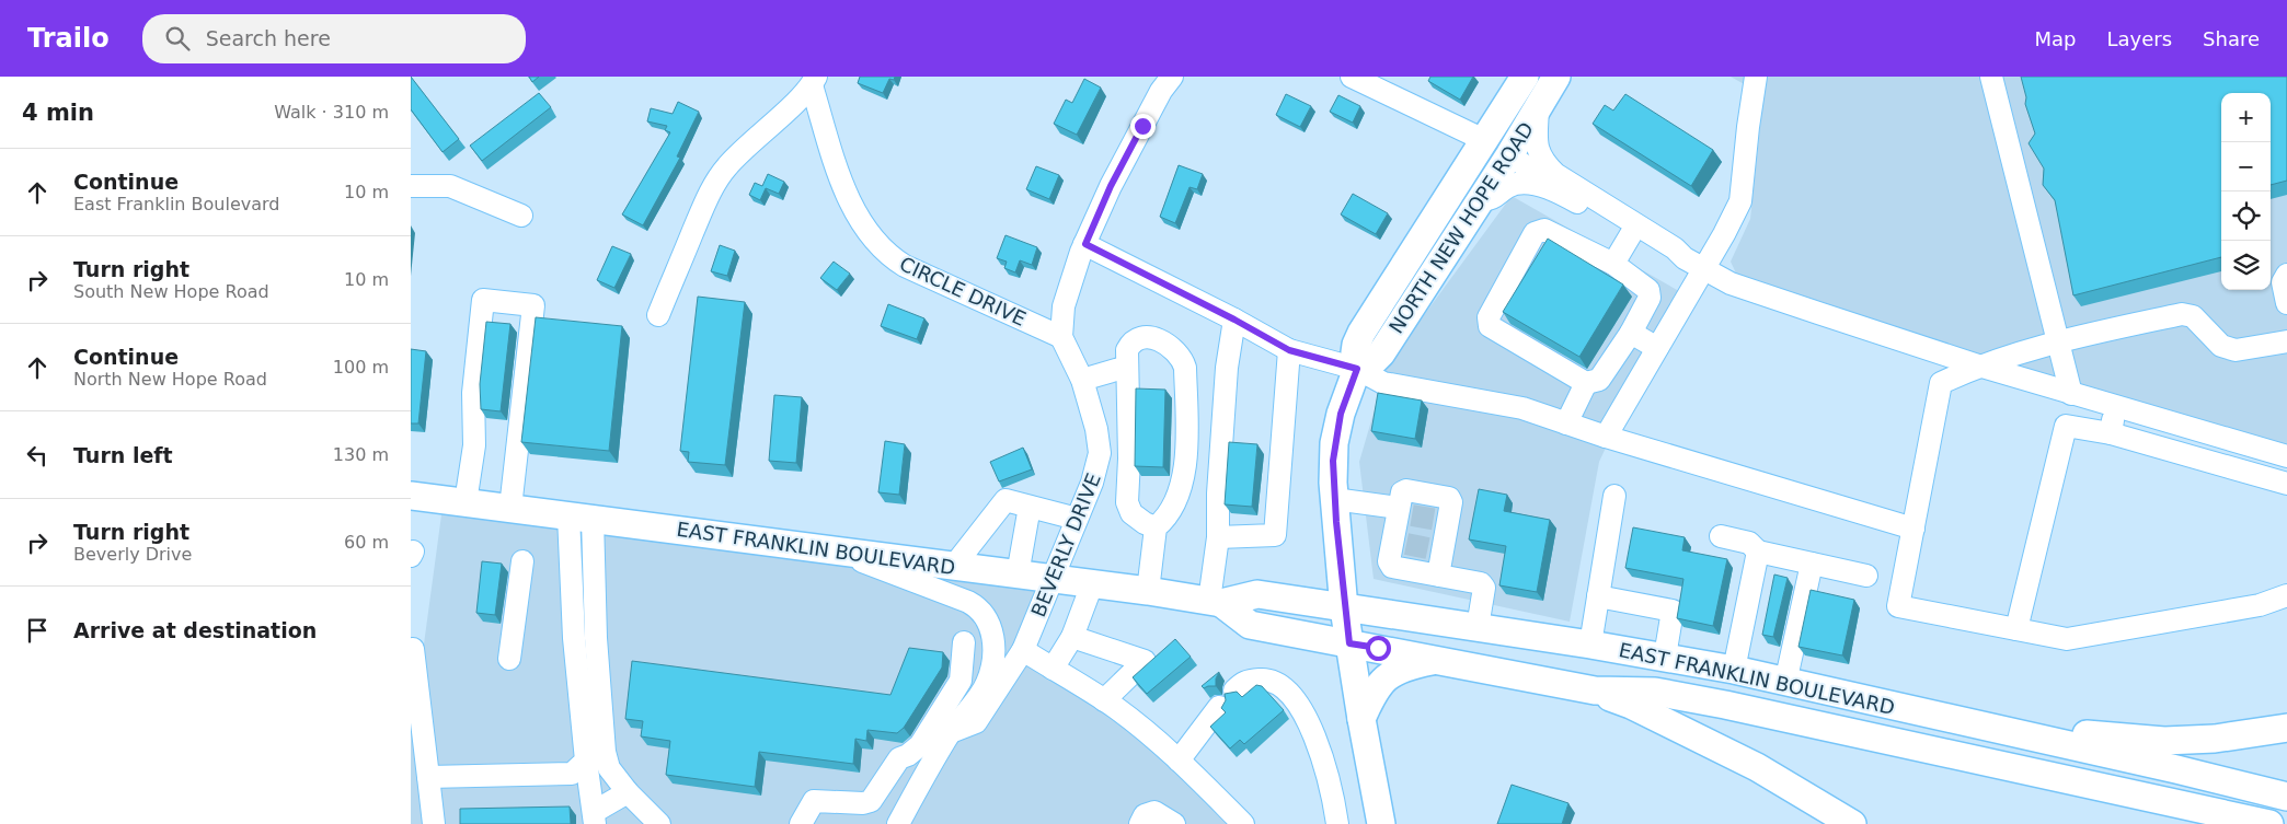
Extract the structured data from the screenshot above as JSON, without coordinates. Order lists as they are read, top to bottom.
{
  "streets": {
    "main road": ["NORTH NEW HOPE ROAD", "EAST FRANKLIN BOULEVARD"],
    "street": ["CIRCLE DRIVE", "BEVERLY DRIVE"]
  },
  "crossings": [
    ["NORTH NEW HOPE ROAD", "EAST FRANKLIN BOULEVARD"],
    ["CIRCLE DRIVE", "BEVERLY DRIVE"],
    ["BEVERLY DRIVE", "EAST FRANKLIN BOULEVARD"]
  ],
  "page": {
    "header": "Trailo",
    "search": "Search here",
    "nav": ["Map", "Layers", "Share"],
    "heading": ["4 min", "Walk · 310 m"],
    "map_buttons": ["+", "−"],
    "list": [
      ["Continue", "East Franklin Boulevard", "10 m"],
      ["Turn right", "South New Hope Road", "10 m"],
      ["Continue", "North New Hope Road", "100 m"],
      ["Turn left", "130 m"],
      ["Turn right", "Beverly Drive", "60 m"],
      "Arrive at destination"
    ]
  }
}
